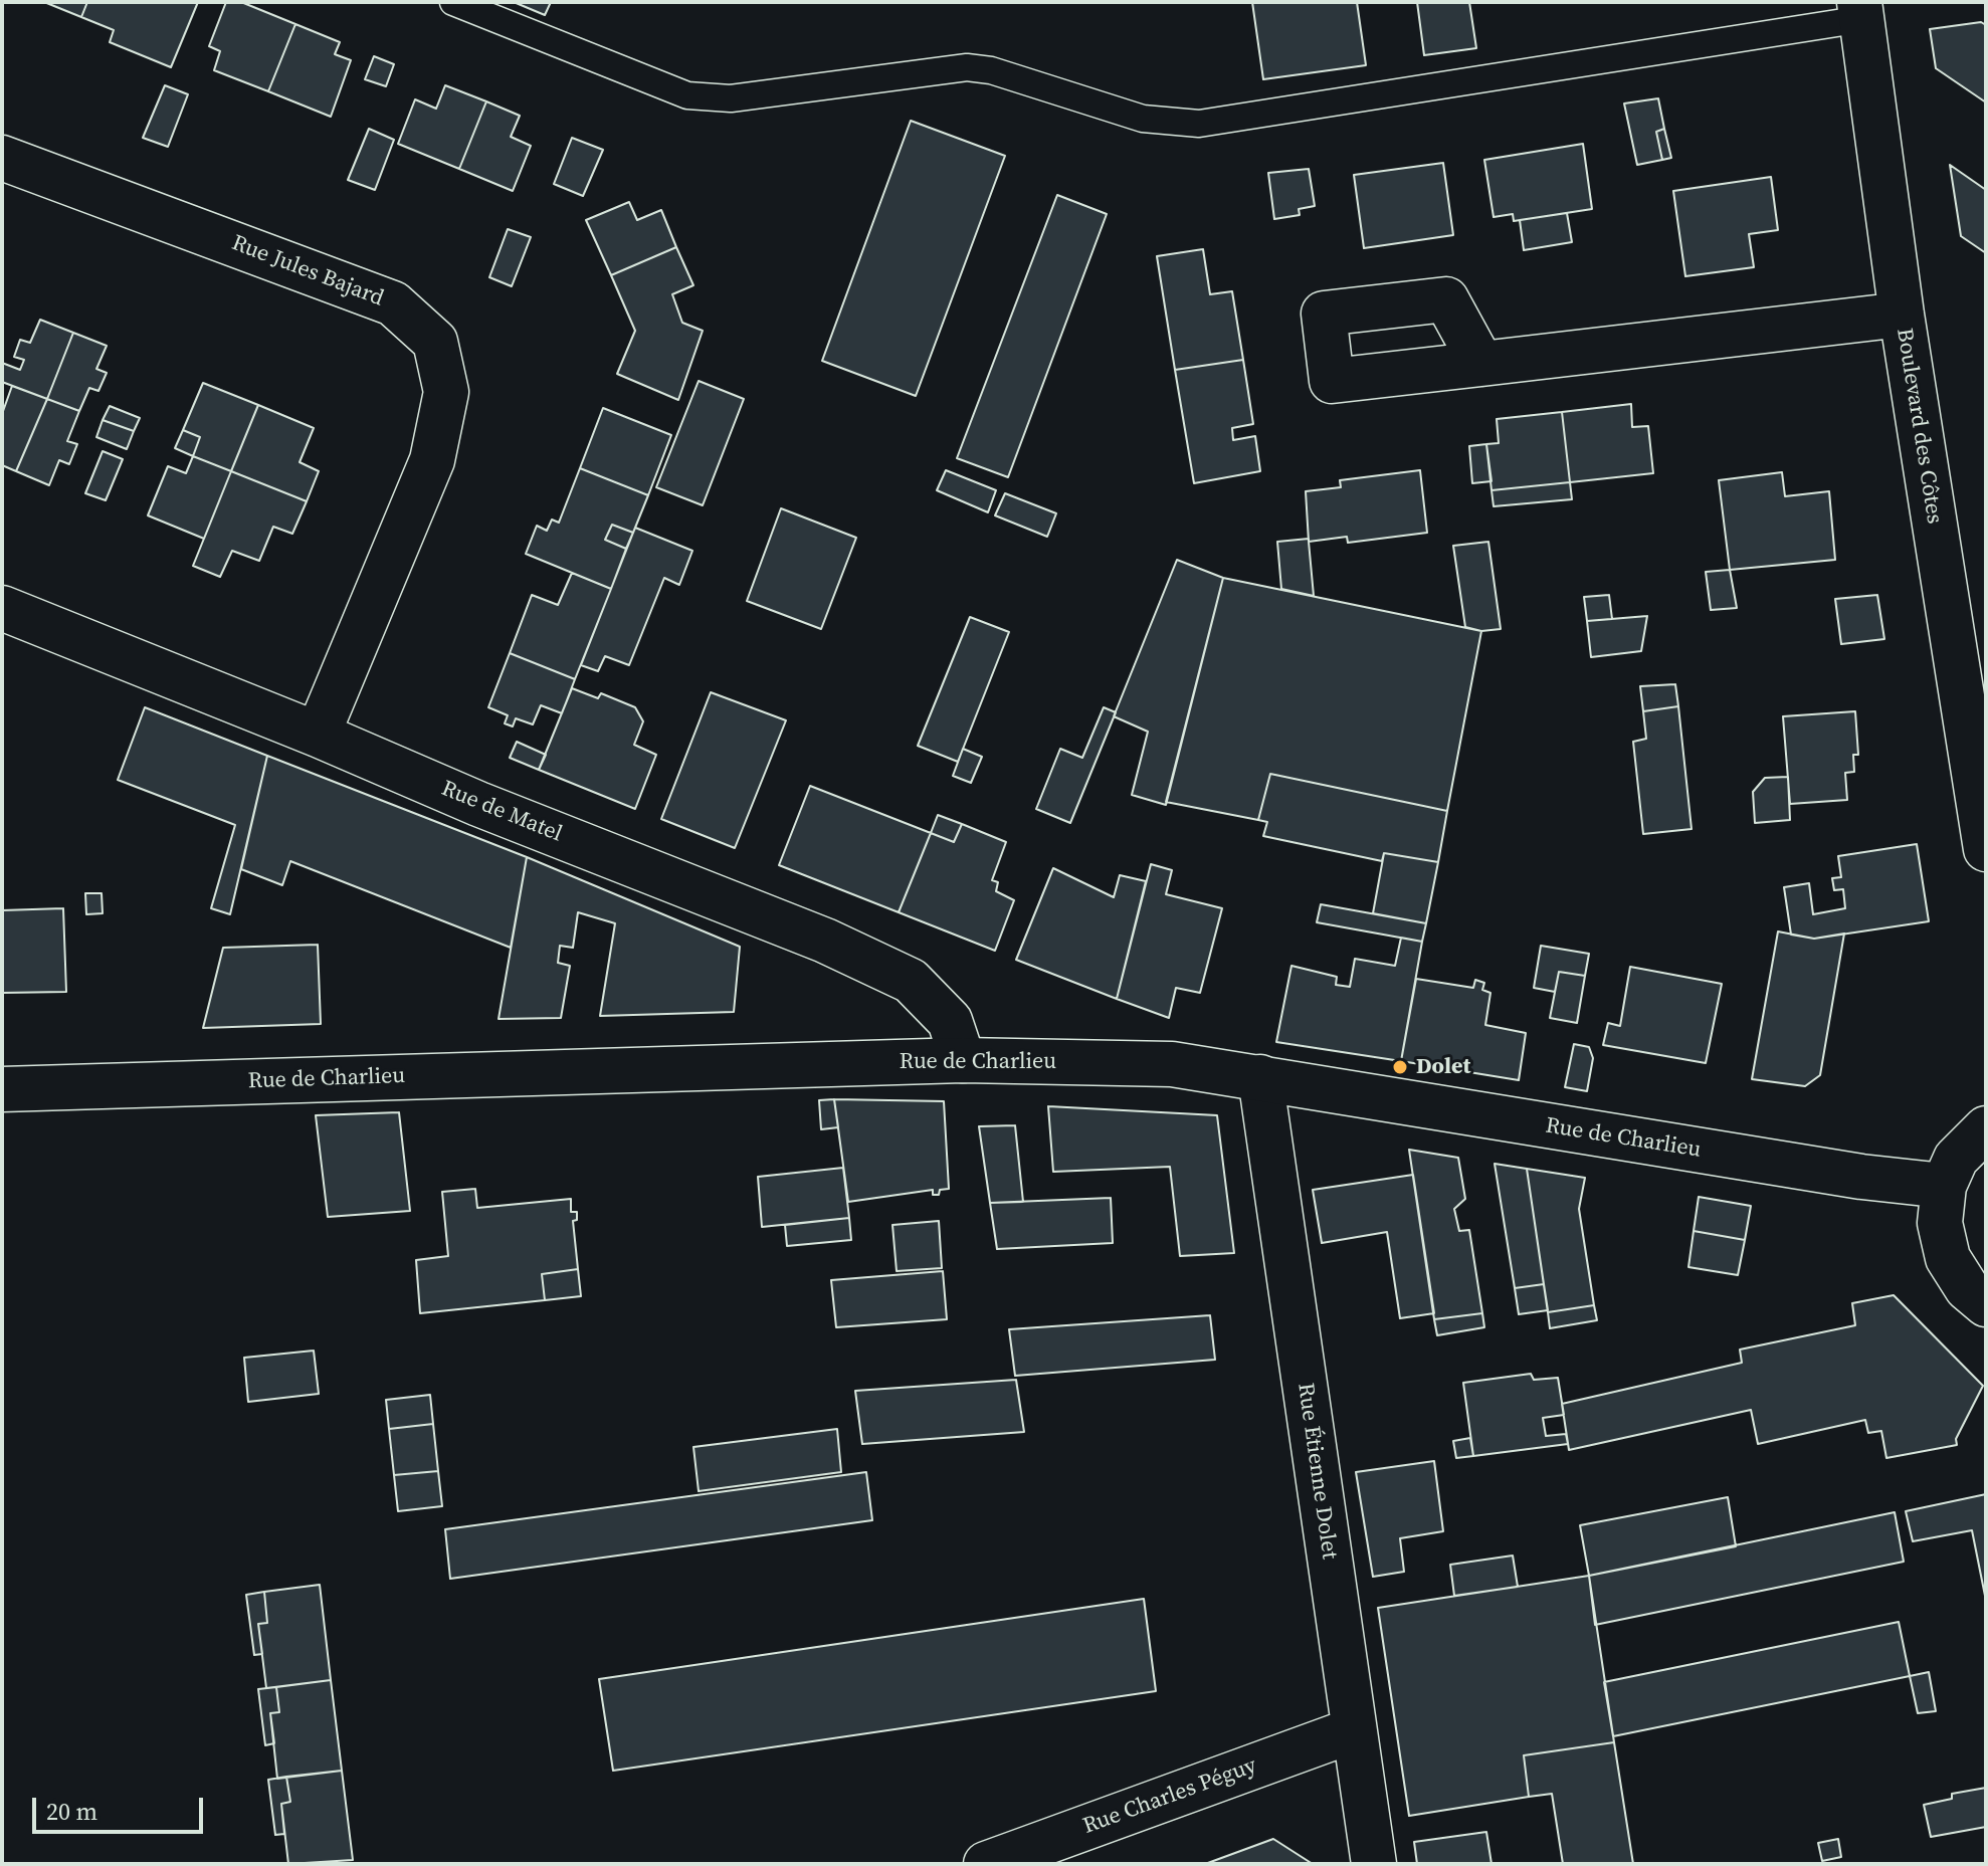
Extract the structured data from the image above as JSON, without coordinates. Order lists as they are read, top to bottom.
{
  "streets": {
    "street": [
      "Rue Jules Bajard",
      "Boulevard des Côtes",
      "Rue de Matel",
      "Rue de Charlieu",
      "Rue Étienne Dolet",
      "Rue Charles Péguy"
    ]
  },
  "crossings": [
    ["Rue Jules Bajard", "Rue de Matel"],
    ["Rue de Matel", "Rue de Charlieu"],
    ["Rue de Charlieu", "Rue Étienne Dolet"],
    ["Rue Étienne Dolet", "Rue Charles Péguy"]
  ],
  "places": ["Dolet"],
  "scale_bar": "20 m"
}
